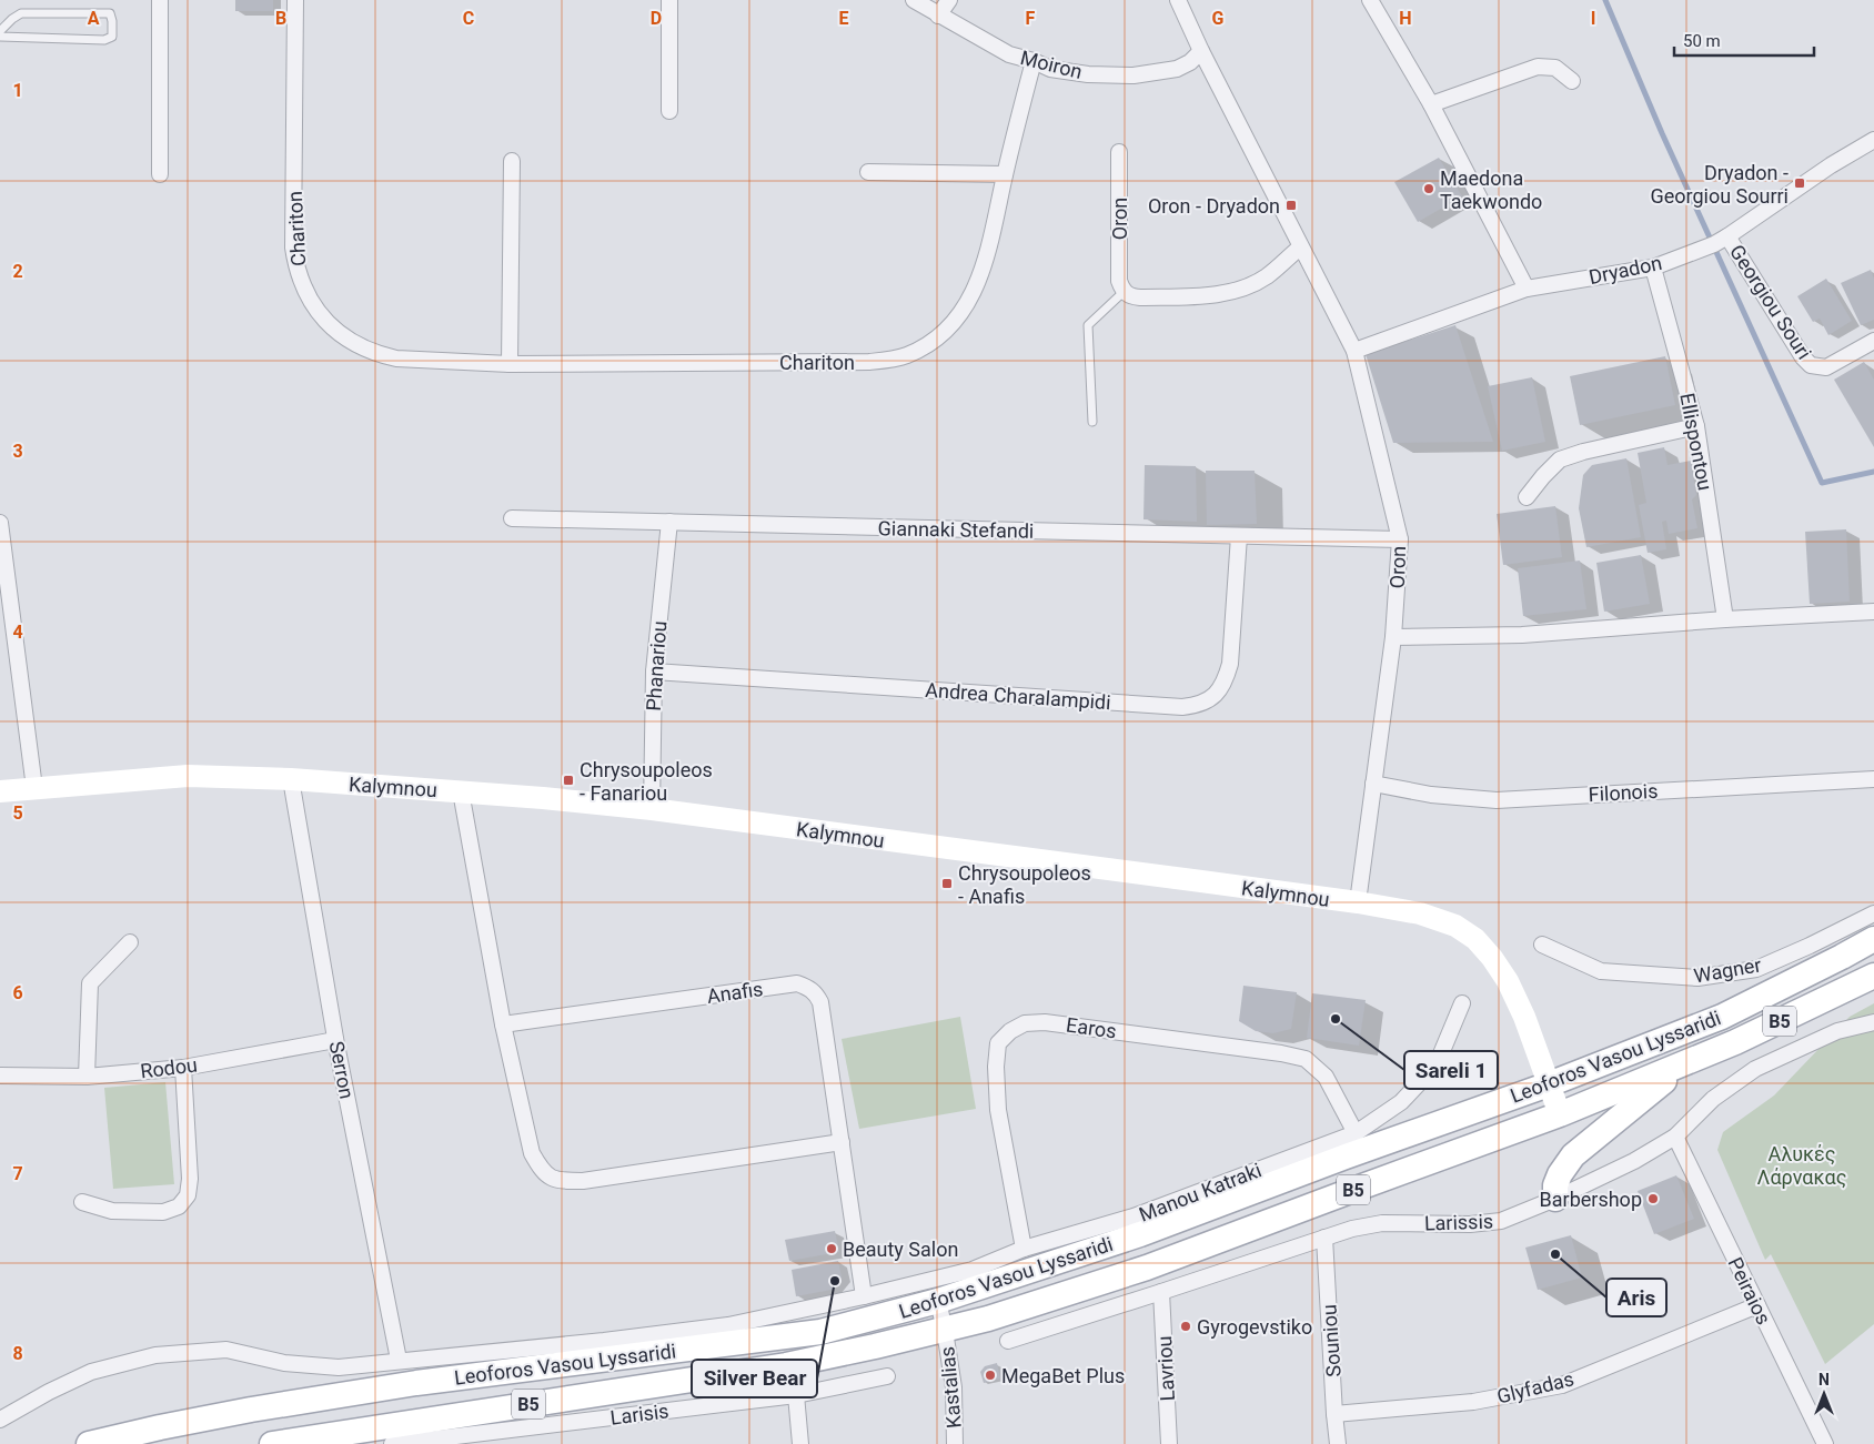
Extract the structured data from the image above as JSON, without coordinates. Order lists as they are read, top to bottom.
{
  "streets": {
    "main road": ["B5", "Leoforos Vasou Lyssaridi"],
    "street": [
      "Moiron",
      "Oron",
      "Chariton",
      "Dryadon",
      "Georgiou Souri",
      "Ellispontou",
      "Giannaki Stefandi",
      "Phanariou",
      "Andrea Charalampidi",
      "Kalymnou",
      "Filonois",
      "Wagner",
      "Anafis",
      "Earos",
      "Rodou",
      "Serron",
      "Manou Katraki",
      "Larissis",
      "Peiraios",
      "Souniou",
      "Lavriou",
      "Kastalias",
      "Glyfadas",
      "Larisis"
    ]
  },
  "crossings": [
    ["Moiron", "Oron"],
    ["Moiron", "Chariton"],
    ["Oron", "Dryadon"],
    ["Oron", "Giannaki Stefandi"],
    ["Oron", "Kalymnou"],
    ["Oron", "Filonois"],
    ["Dryadon", "Georgiou Souri"],
    ["Dryadon", "Ellispontou"],
    ["Giannaki Stefandi", "Phanariou"],
    ["Giannaki Stefandi", "Andrea Charalampidi"],
    ["Phanariou", "Andrea Charalampidi"],
    ["Phanariou", "Kalymnou"],
    ["Kalymnou", "Leoforos Vasou Lyssaridi"],
    ["Kalymnou", "Serron"],
    ["Anafis", "Manou Katraki"],
    ["Earos", "Manou Katraki"],
    ["Leoforos Vasou Lyssaridi", "Kastalias"],
    ["Rodou", "Serron"],
    ["Serron", "Manou Katraki"],
    ["Larissis", "Peiraios"],
    ["Larissis", "Souniou"],
    ["Larissis", "Lavriou"],
    ["Peiraios", "Glyfadas"],
    ["Souniou", "Glyfadas"]
  ],
  "parks": ["Αλυκές Λάρνακας"],
  "places": {
    "transit": [
      "Dryadon - Georgiou Sourri",
      "Oron - Dryadon",
      "Chrysoupoleos - Fanariou",
      "Chrysoupoleos - Anafis"
    ],
    "other": [
      "Maedona Taekwondo",
      "Sareli 1",
      "Barbershop",
      "Beauty Salon",
      "Aris",
      "Silver Bear",
      "Gyrogevstiko",
      "MegaBet Plus"
    ]
  },
  "scale_bar": "50 m",
  "north": "top",
  "grid": {
    "columns": [
      "A",
      "B",
      "C",
      "D",
      "E",
      "F",
      "G",
      "H",
      "I"
    ],
    "rows": [
      "1",
      "2",
      "3",
      "4",
      "5",
      "6",
      "7",
      "8"
    ]
  }
}
